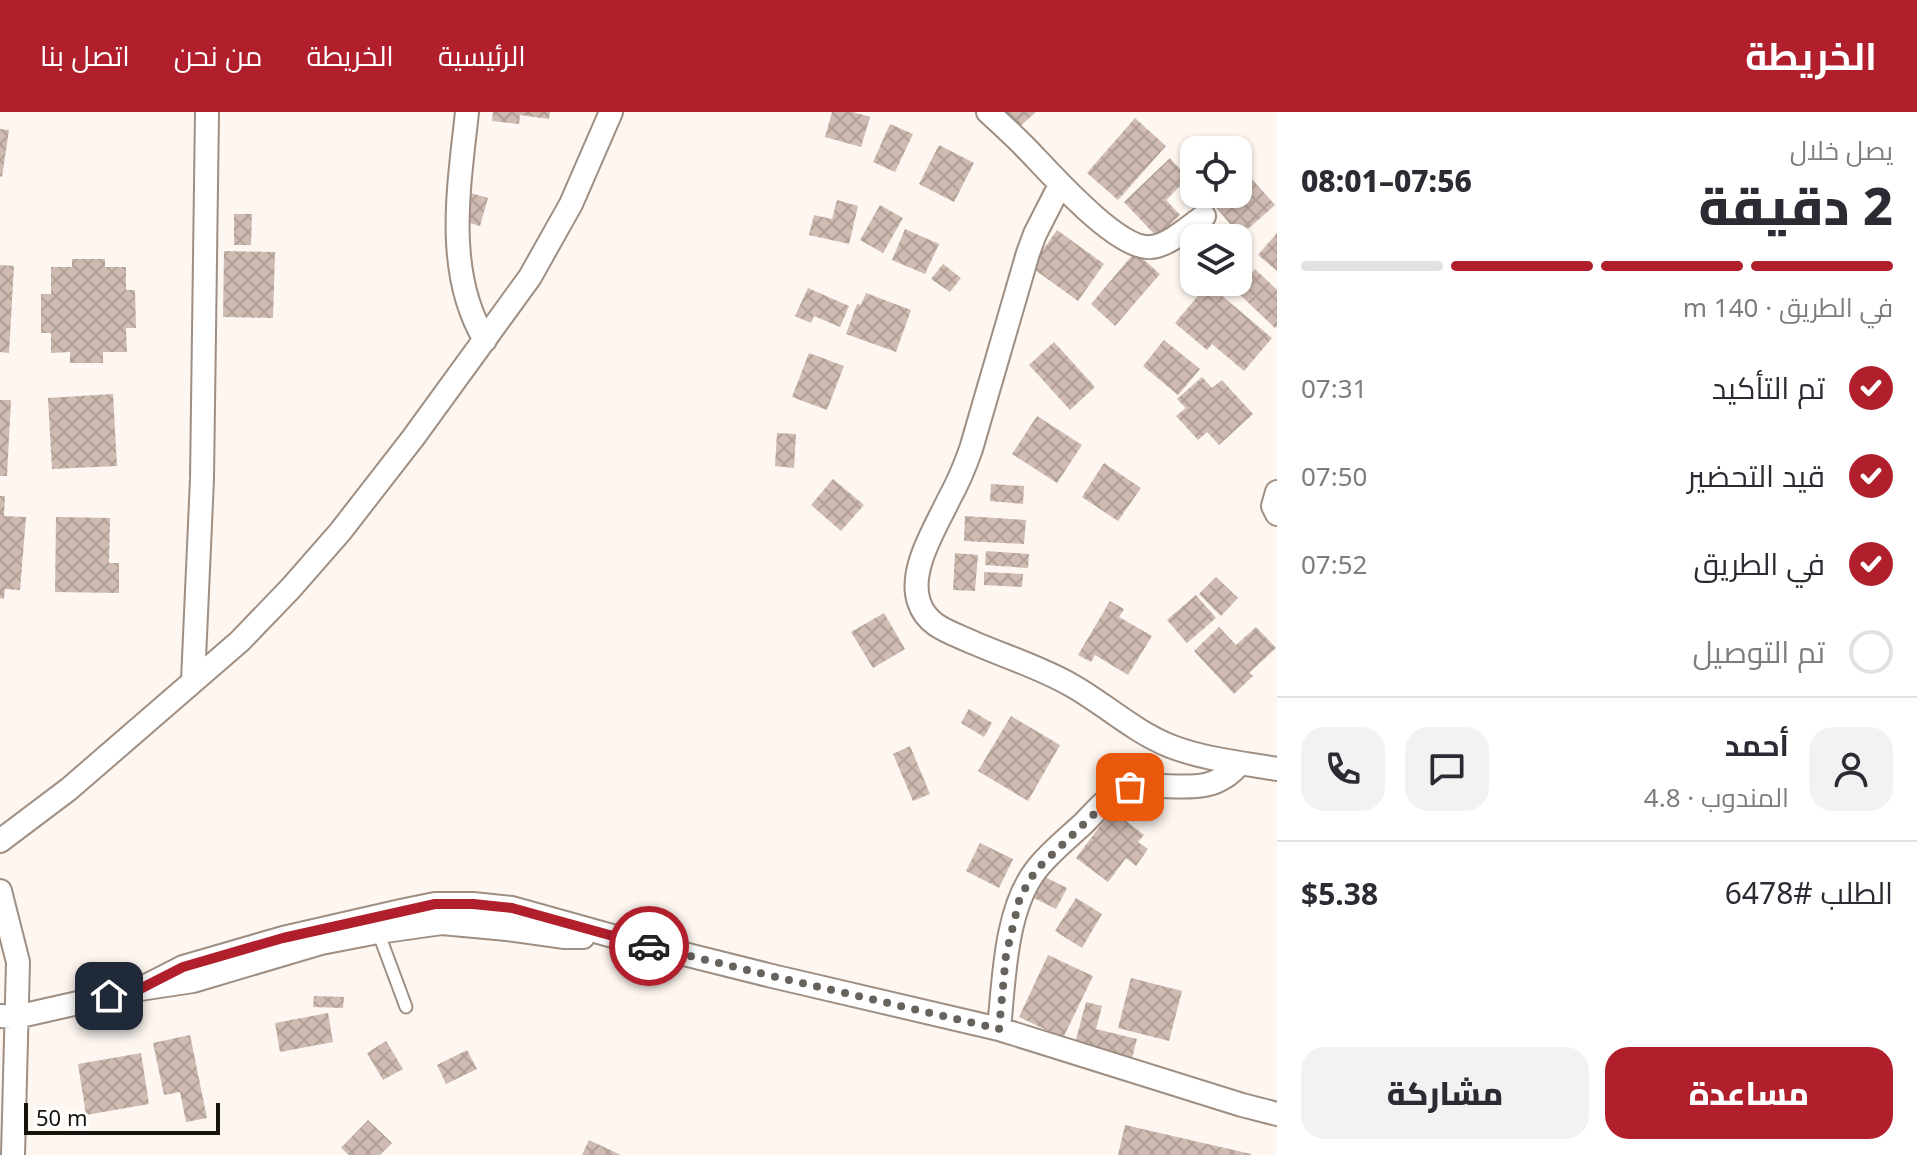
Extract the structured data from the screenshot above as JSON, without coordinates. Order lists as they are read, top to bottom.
{
  "scale_bar": "50 m",
  "page": {
    "header": "الخريطة",
    "nav": [
      "الرئيسية",
      "الخريطة",
      "من نحن",
      "اتصل بنا"
    ],
    "heading": ["2 دقيقة", "يصل خلال", "07:56–08:01"],
    "panel": [
      "أحمد",
      "المندوب · 4.8",
      "الطلب #6478",
      "$5.38"
    ],
    "bar": "في الطريق · 140 m",
    "list": [
      ["تم التأكيد", "07:31"],
      ["قيد التحضير", "07:50"],
      ["في الطريق", "07:52"],
      "تم التوصيل"
    ],
    "buttons": ["مساعدة", "مشاركة"],
    "scale": "50 m"
  }
}
